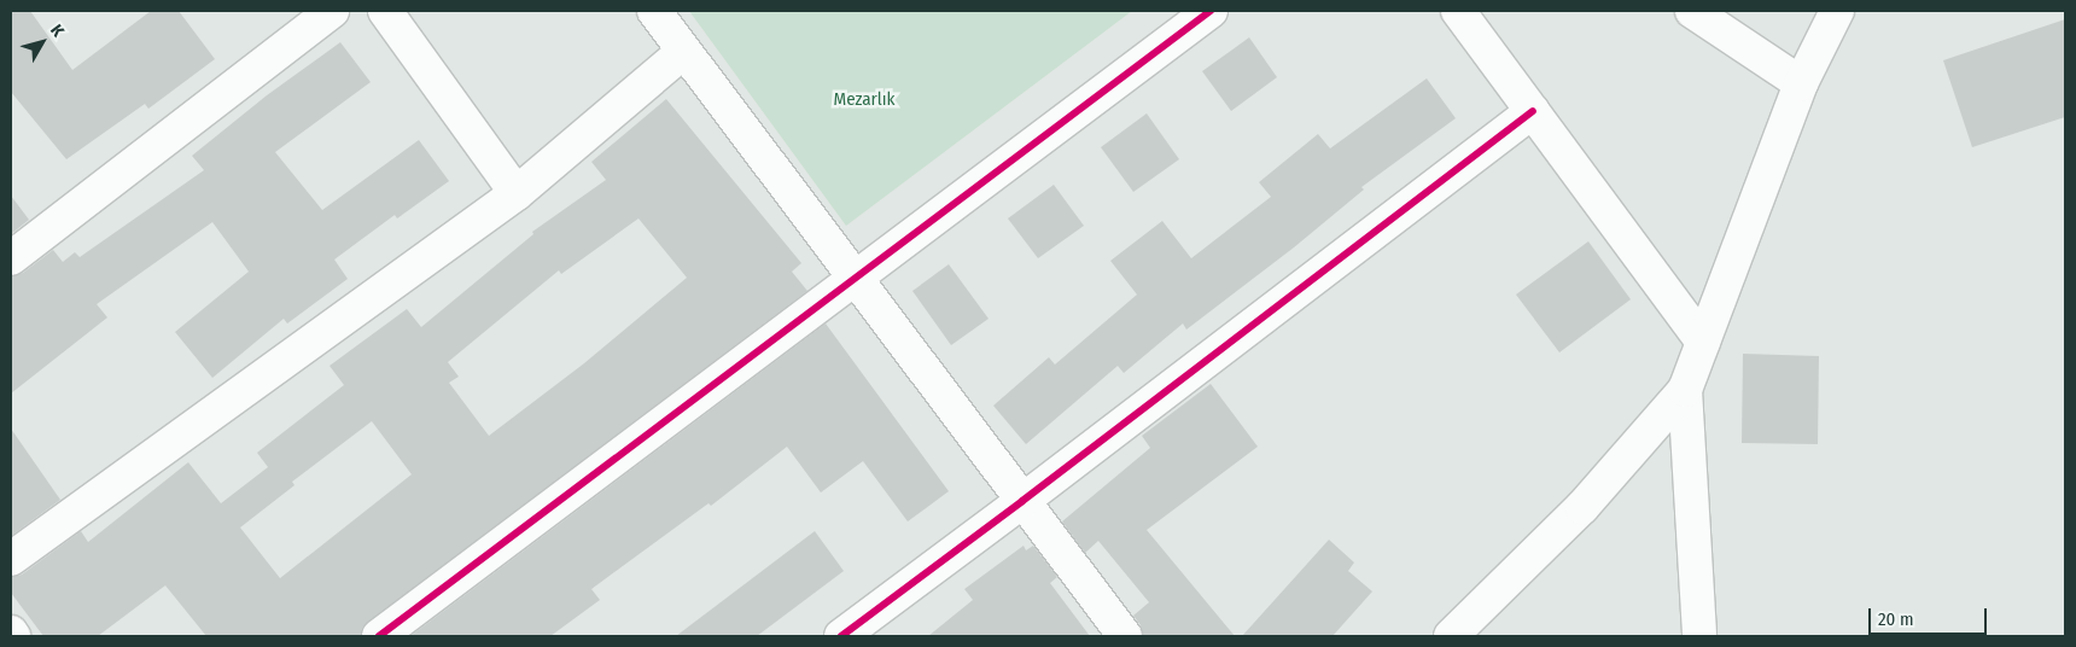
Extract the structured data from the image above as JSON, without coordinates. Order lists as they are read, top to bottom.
{
  "parks": ["Mezarlık"],
  "scale_bar": "20 m",
  "north": "top right"
}
